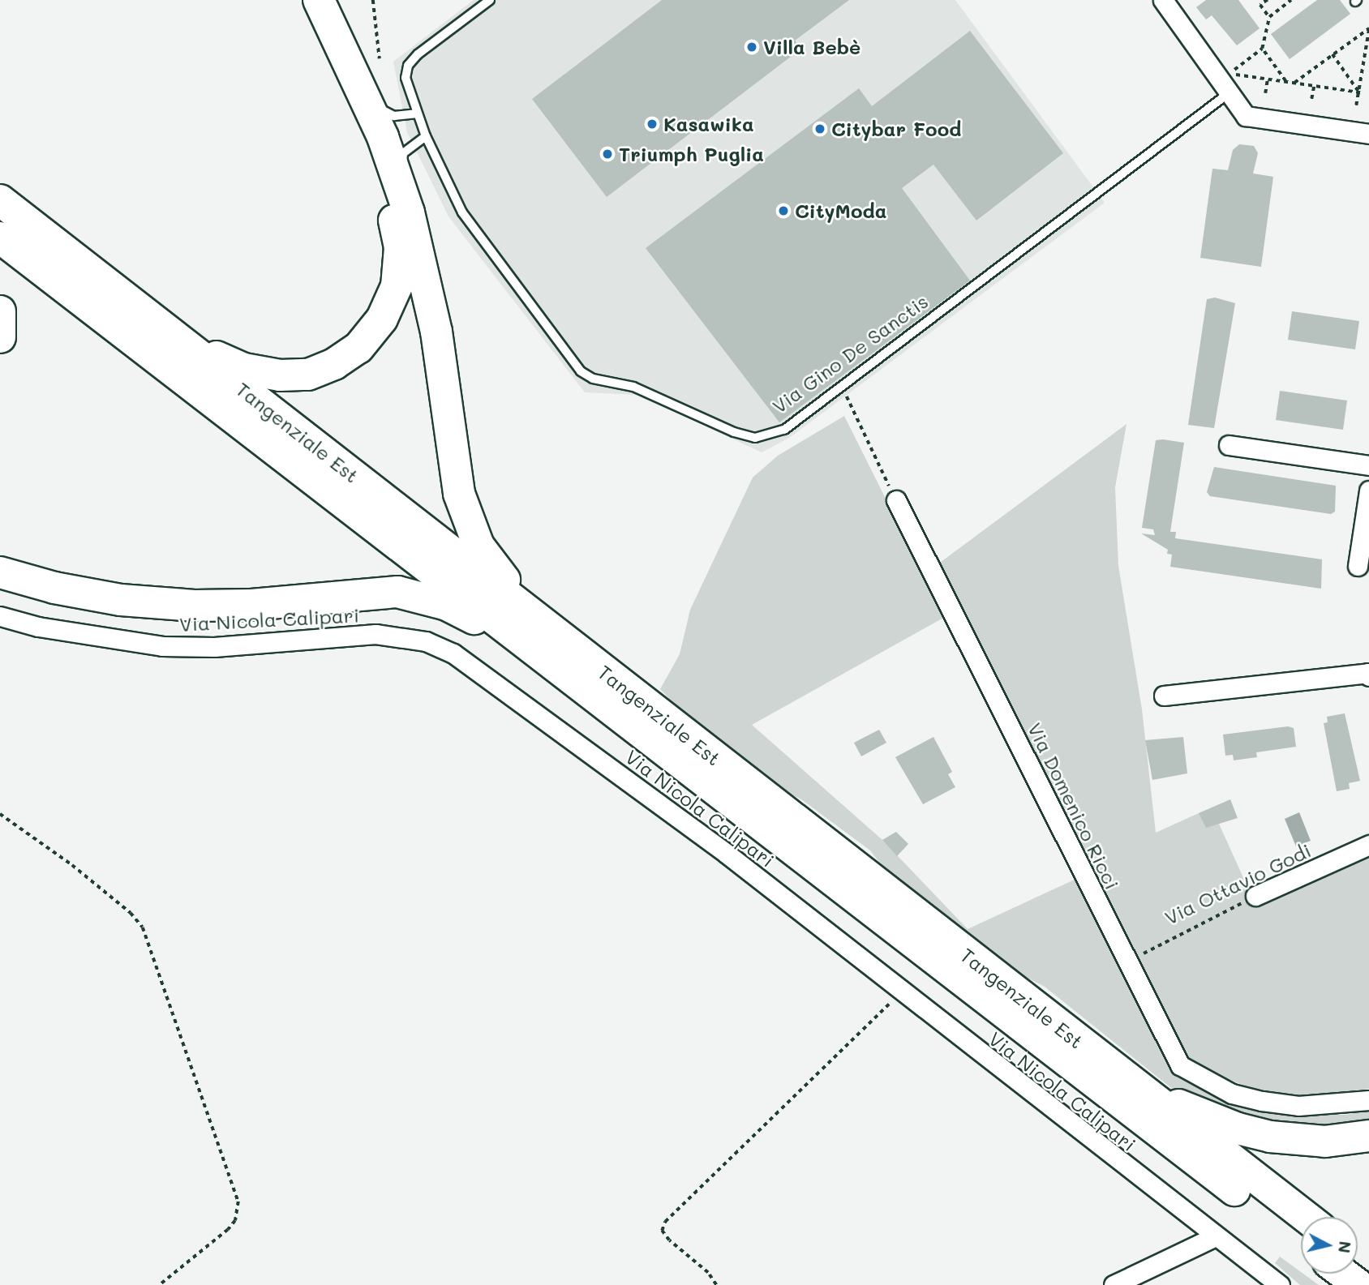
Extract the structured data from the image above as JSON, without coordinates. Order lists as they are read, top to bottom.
{
  "streets": {
    "highway": ["Tangenziale Est"],
    "street": ["Via Nicola Calipari", "Via Domenico Ricci", "Via Ottavio Godi"],
    "lane": ["Via Gino De Sanctis"]
  },
  "crossings": [
    ["Via Domenico Ricci", "Via Ottavio Godi"]
  ],
  "places": [
    "Villa Bebè",
    "Kasawika",
    "Citybar Food",
    "Triumph Puglia",
    "CityModa"
  ],
  "north": "right"
}
